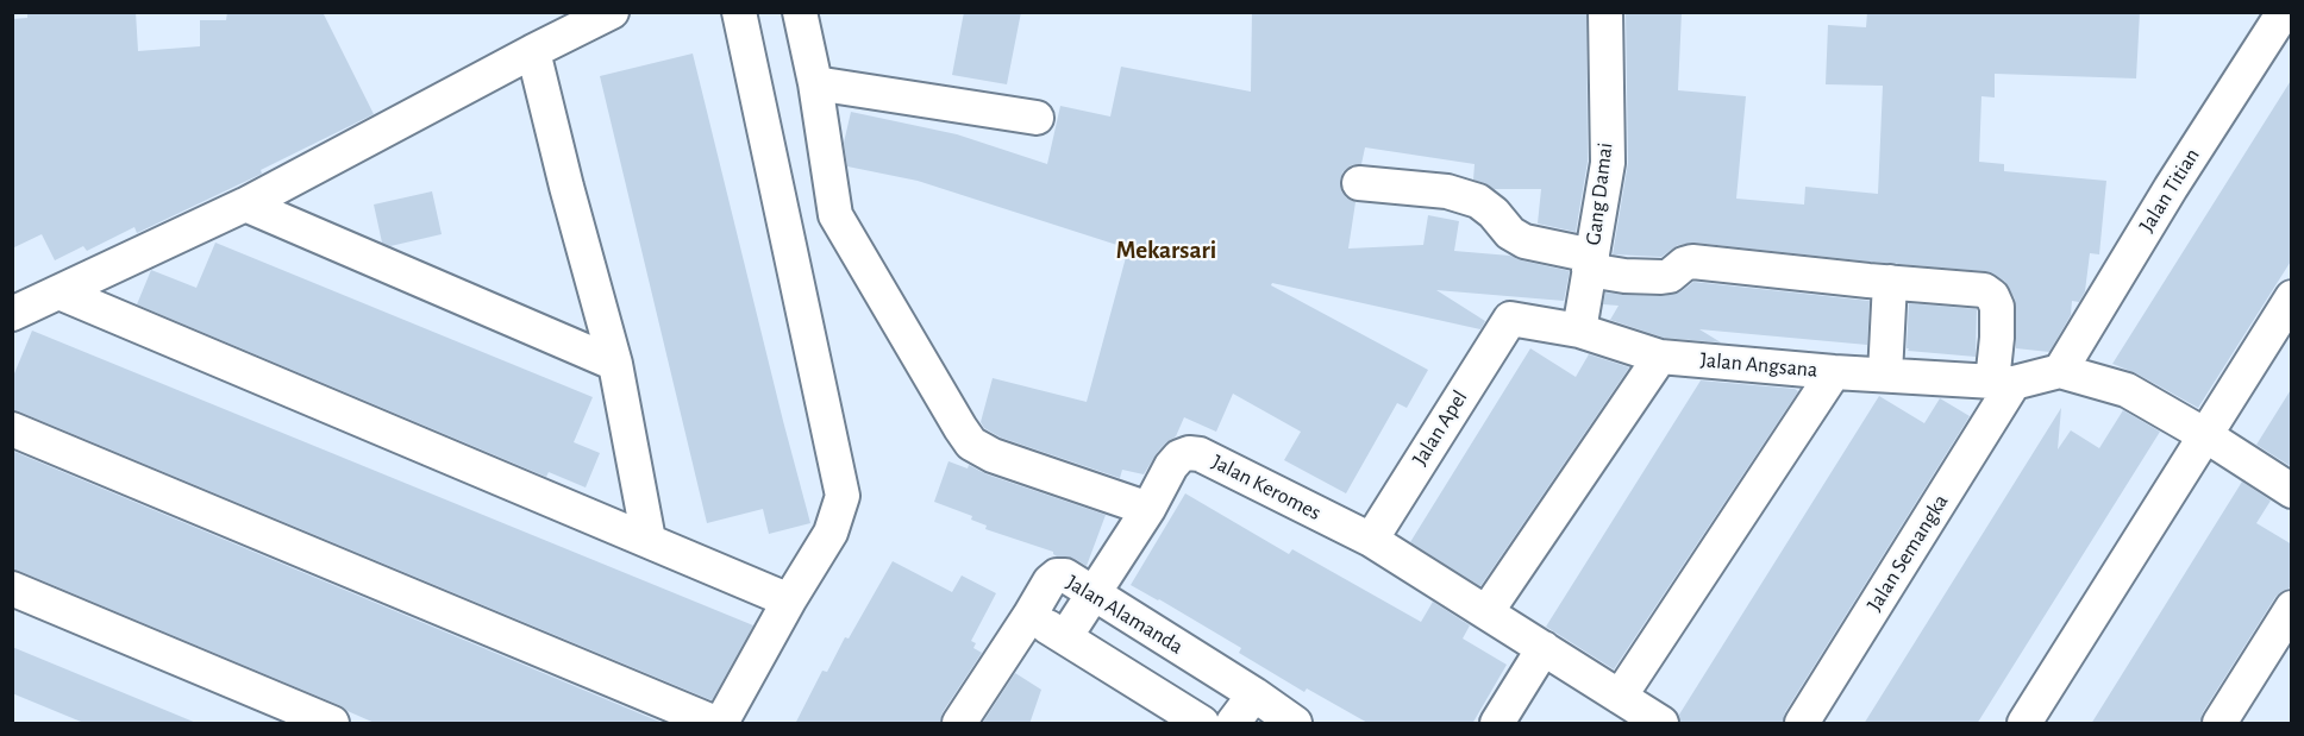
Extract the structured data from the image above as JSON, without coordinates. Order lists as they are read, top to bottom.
{
  "streets": {
    "street": [
      "Jalan Titian",
      "Gang Damai",
      "Jalan Angsana",
      "Jalan Apel",
      "Jalan Keromes",
      "Jalan Semangka",
      "Jalan Alamanda"
    ]
  },
  "crossings": [
    ["Jalan Titian", "Jalan Angsana"],
    ["Gang Damai", "Jalan Angsana"],
    ["Jalan Angsana", "Jalan Apel"],
    ["Jalan Angsana", "Jalan Semangka"],
    ["Jalan Apel", "Jalan Keromes"],
    ["Jalan Keromes", "Jalan Alamanda"]
  ],
  "districts": ["Mekarsari"]
}
